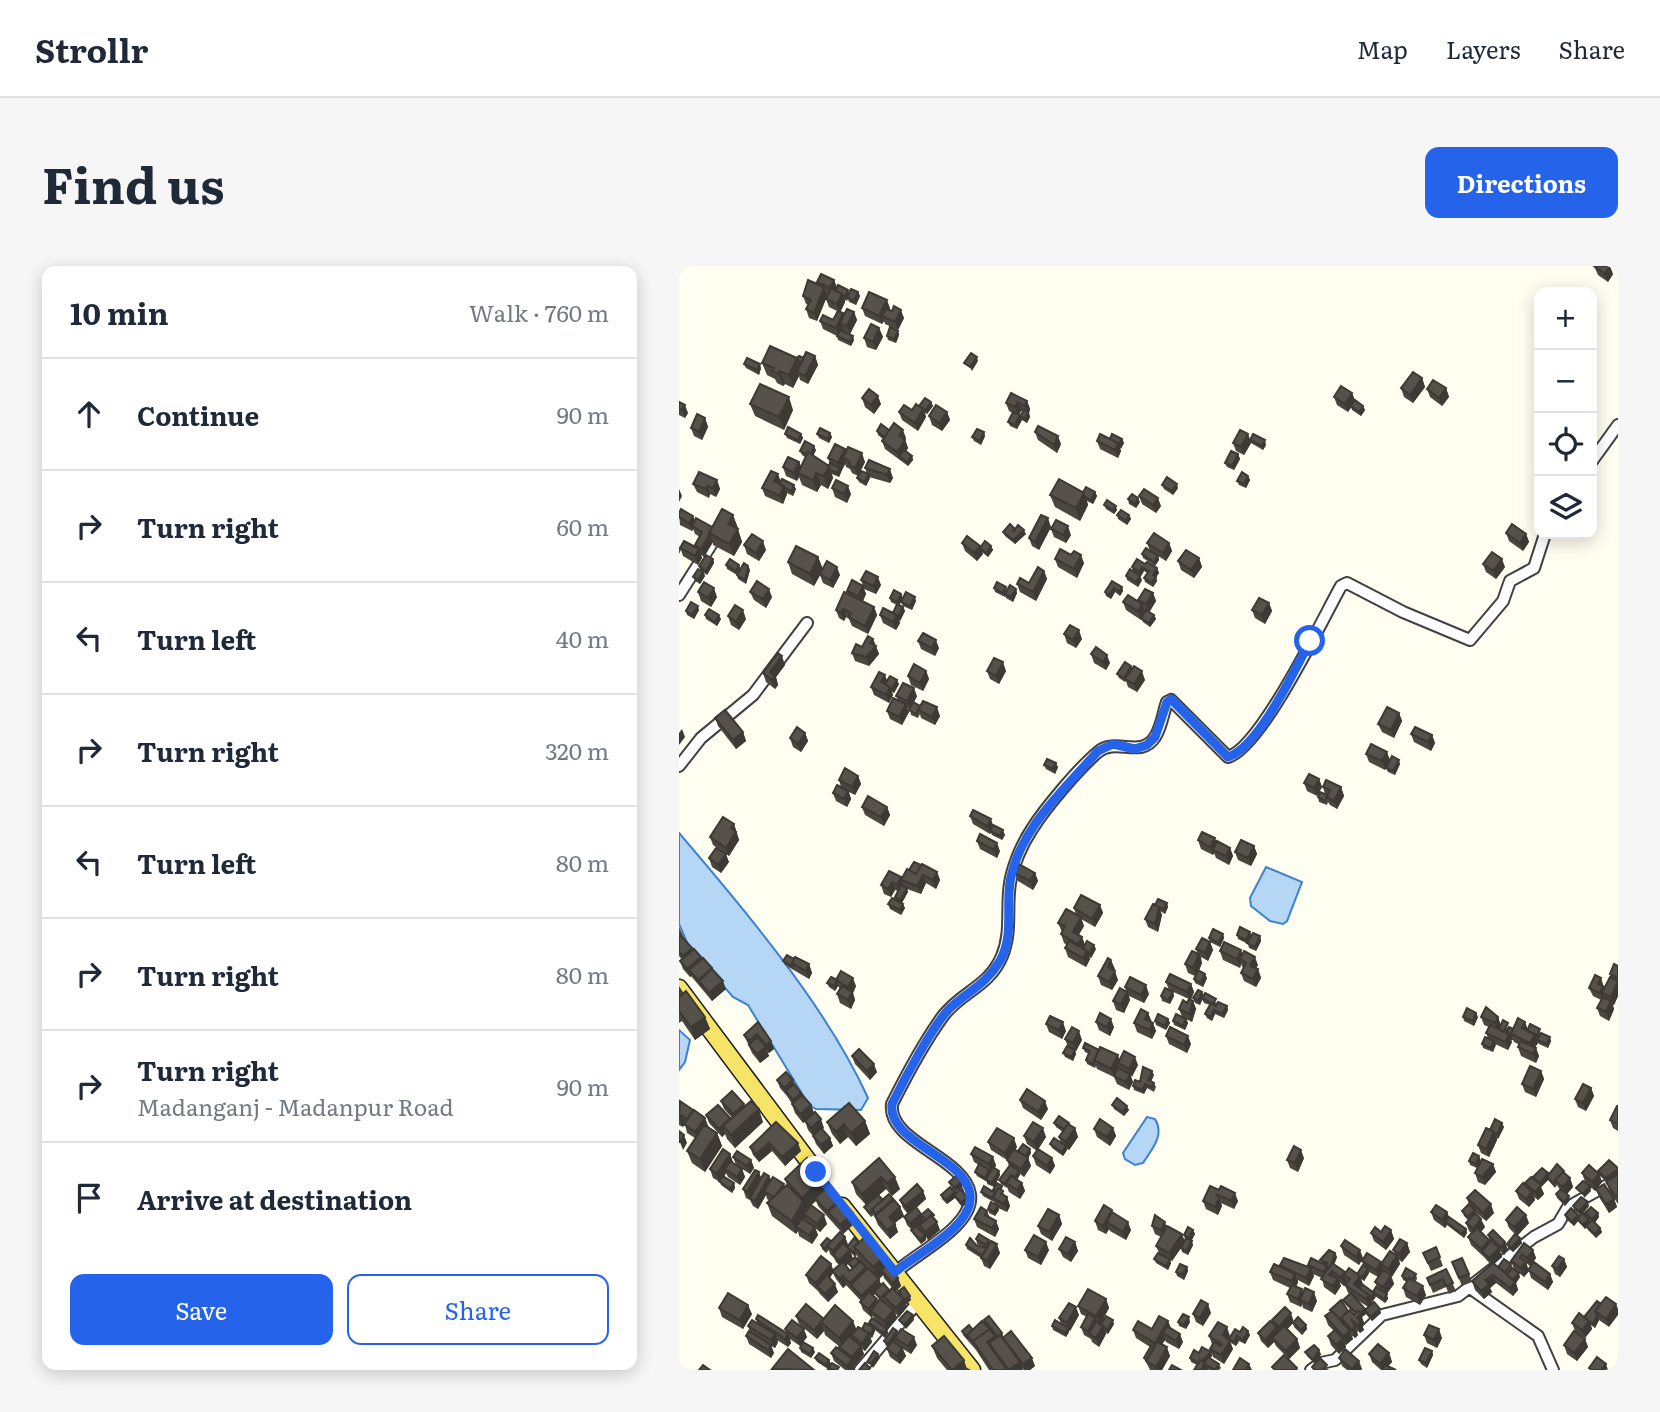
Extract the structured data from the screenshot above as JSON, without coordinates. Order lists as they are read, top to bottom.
{
  "page": {
    "header": "Strollr",
    "nav": ["Map", "Layers", "Share"],
    "title": "Find us",
    "buttons": [
      "Directions",
      ["Save", "Share"]
    ],
    "heading": ["10 min", "Walk · 760 m"],
    "map_buttons": ["+", "−"],
    "list": [
      ["Continue", "90 m"],
      ["Turn right", "60 m"],
      ["Turn left", "40 m"],
      ["Turn right", "320 m"],
      ["Turn left", "80 m"],
      ["Turn right", "80 m"],
      ["Turn right", "Madanganj - Madanpur Road", "90 m"],
      "Arrive at destination"
    ]
  }
}
